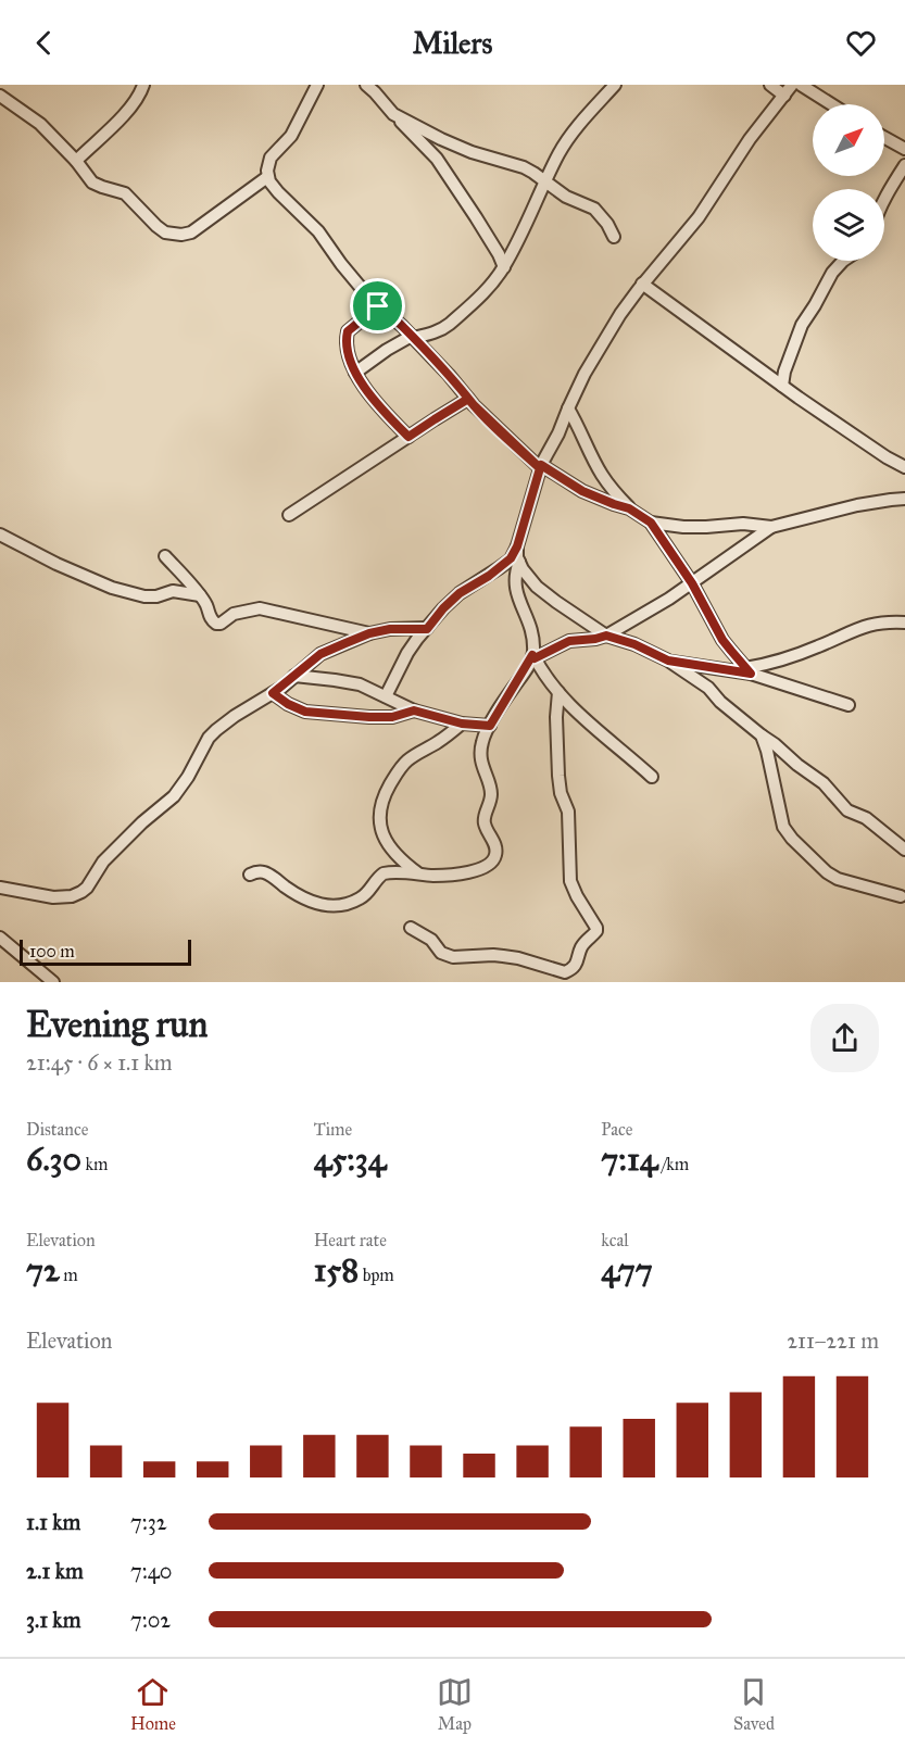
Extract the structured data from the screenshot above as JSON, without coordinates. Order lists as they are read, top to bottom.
{
  "scale_bar": "100 m",
  "north": "top right",
  "page": {
    "header": "Milers",
    "scale": "100 m",
    "heading": ["Evening run", "21:45 · 6 × 1.1 km"],
    "stats": [
      ["Distance", "6.30 km"],
      ["Time", "45:34"],
      ["Pace", "7:14 /km"],
      ["Elevation", "72 m"],
      ["Heart rate", "158 bpm"],
      ["kcal", "477"]
    ],
    "chart": ["Elevation", "211–221 m"],
    "list": [
      {
        "name": "1.1 km",
        "note": "7:32"
      },
      {
        "name": "2.1 km",
        "note": "7:40"
      },
      {
        "name": "3.1 km",
        "note": "7:02"
      }
    ],
    "tabs": ["Home", "Map", "Saved"]
  }
}
